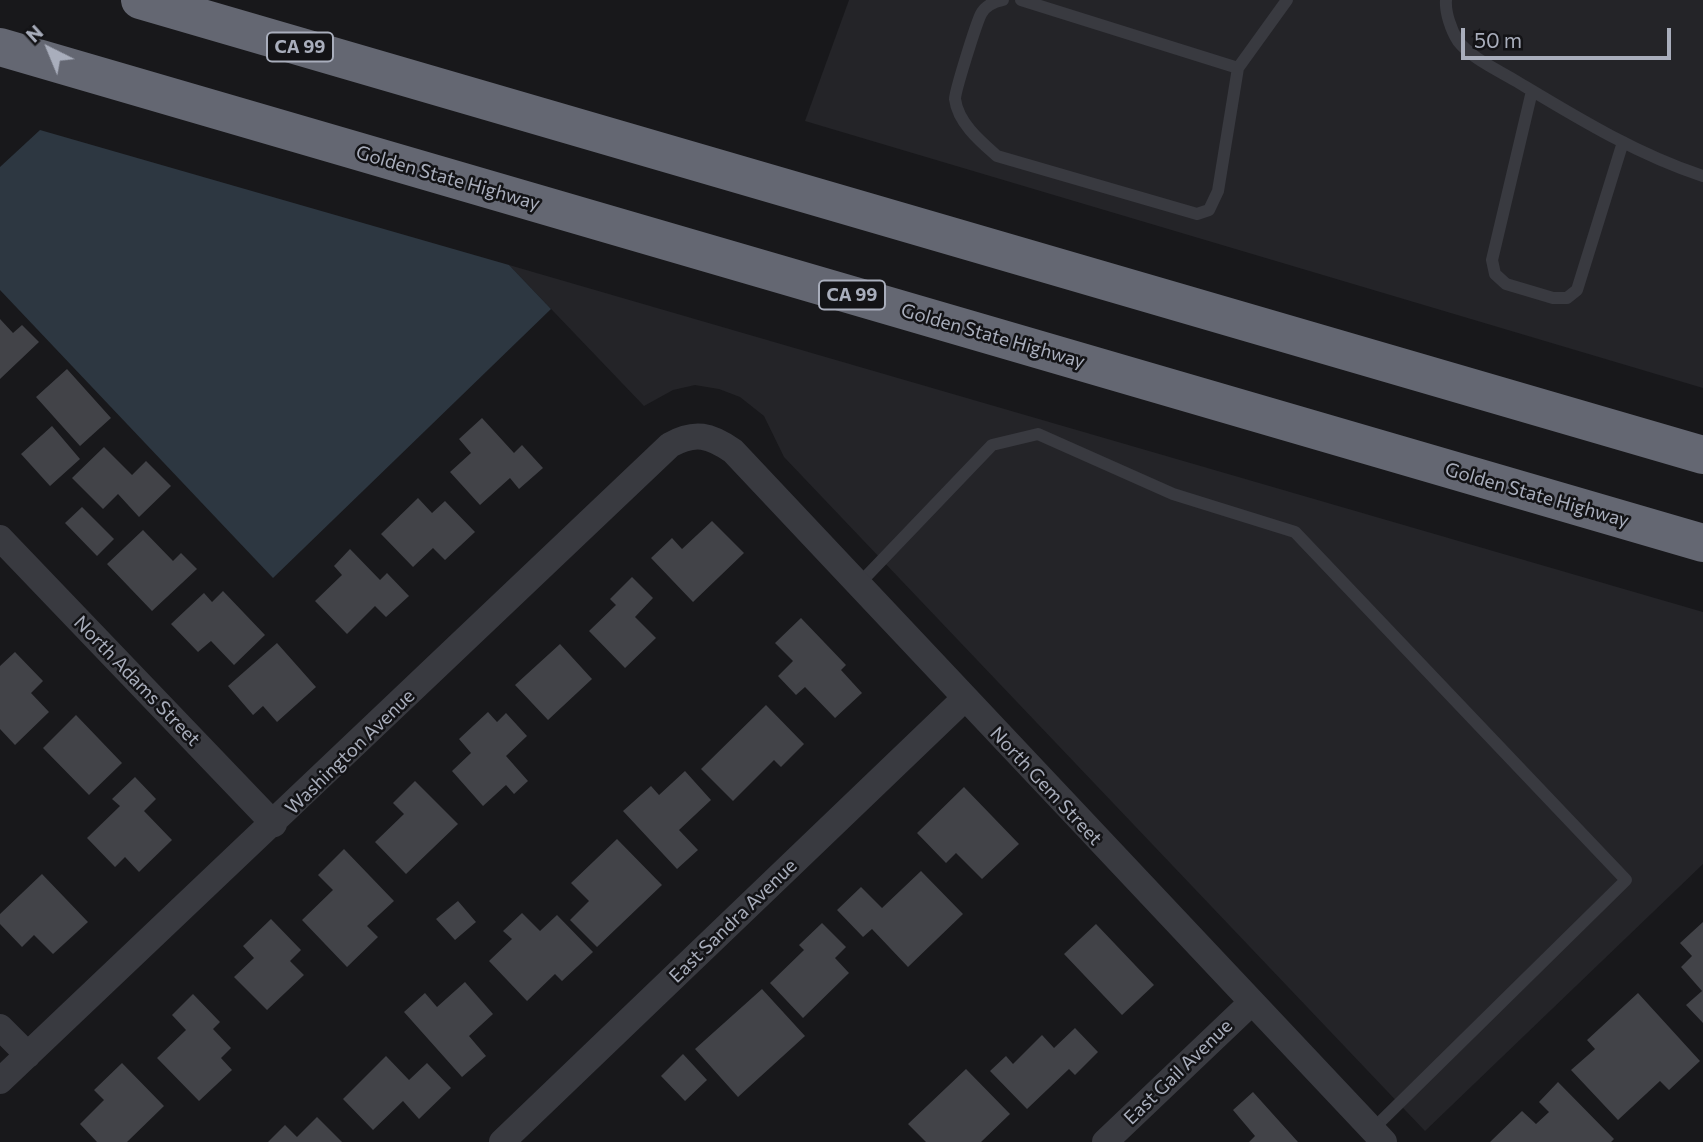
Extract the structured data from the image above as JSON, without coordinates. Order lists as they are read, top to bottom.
{
  "streets": {
    "highway": ["CA 99", "Golden State Highway"],
    "street": [
      "North Adams Street",
      "Washington Avenue",
      "North Gem Street",
      "East Sandra Avenue",
      "East Gail Avenue"
    ]
  },
  "crossings": [
    ["North Adams Street", "Washington Avenue"],
    ["Washington Avenue", "North Gem Street"],
    ["North Gem Street", "East Sandra Avenue"],
    ["North Gem Street", "East Gail Avenue"]
  ],
  "scale_bar": "50 m",
  "north": "top left"
}
